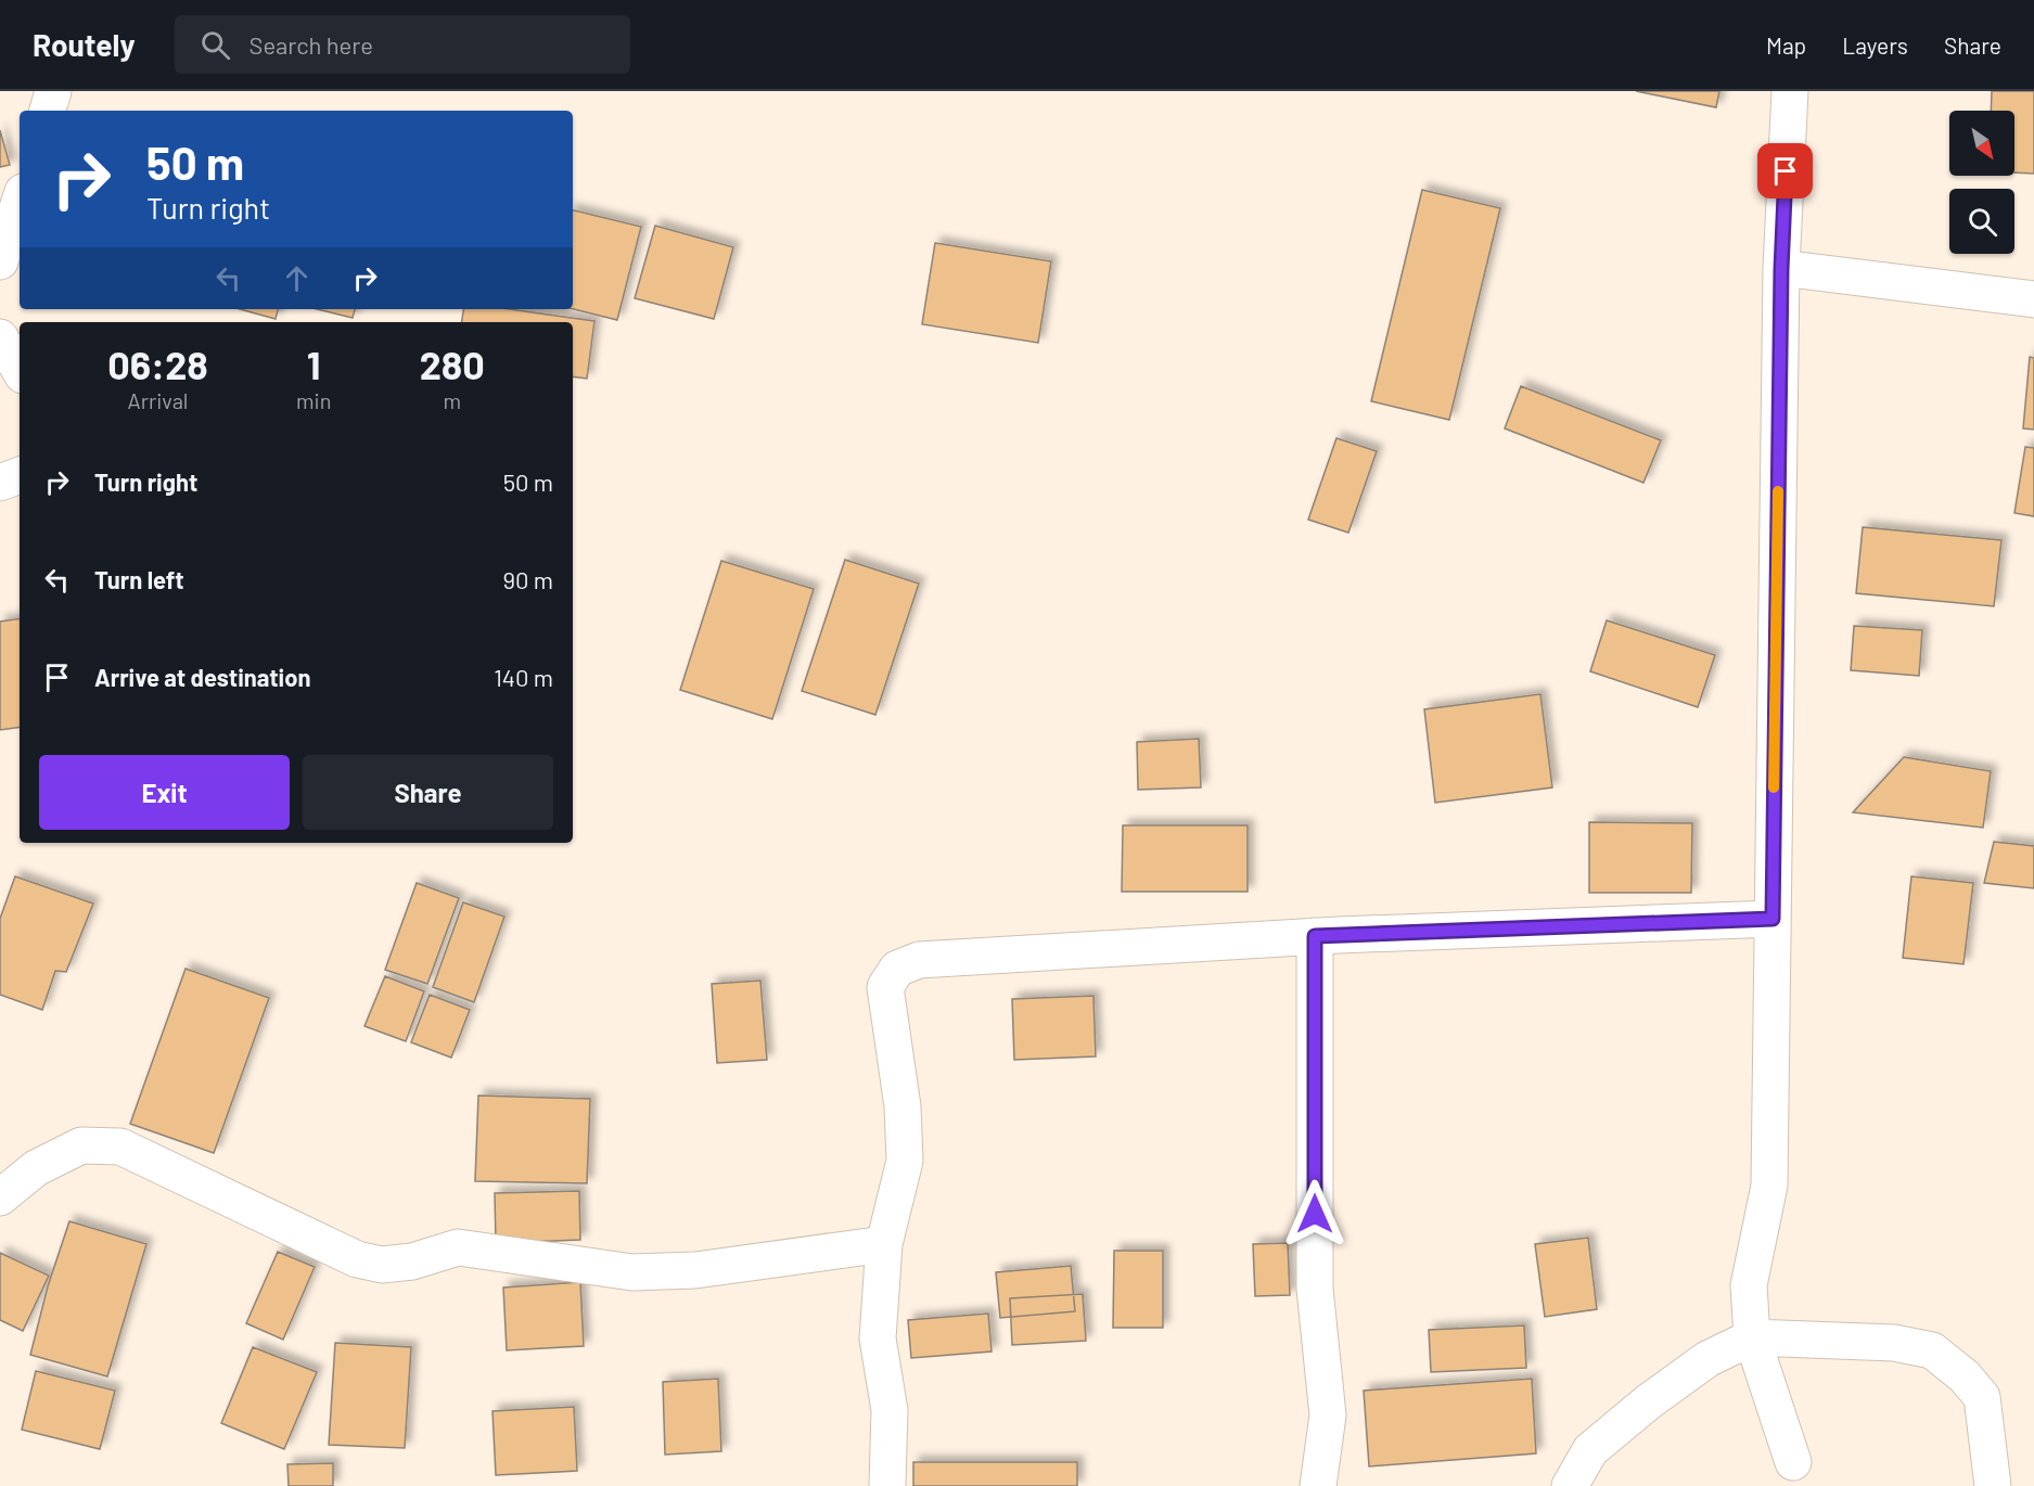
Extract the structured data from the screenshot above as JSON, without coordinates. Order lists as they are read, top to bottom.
{
  "north": "bottom right",
  "page": {
    "header": "Routely",
    "search": "Search here",
    "nav": ["Map", "Layers", "Share"],
    "turn": ["50 m", "Turn right"],
    "eta": [
      "06:28",
      "Arrival",
      "1",
      "min",
      "280",
      "m"
    ],
    "list": [
      {
        "name": "Turn right",
        "value": "50 m"
      },
      {
        "name": "Turn left",
        "value": "90 m"
      },
      {
        "name": "Arrive at destination",
        "value": "140 m"
      }
    ],
    "buttons": ["Exit", "Share"]
  }
}
